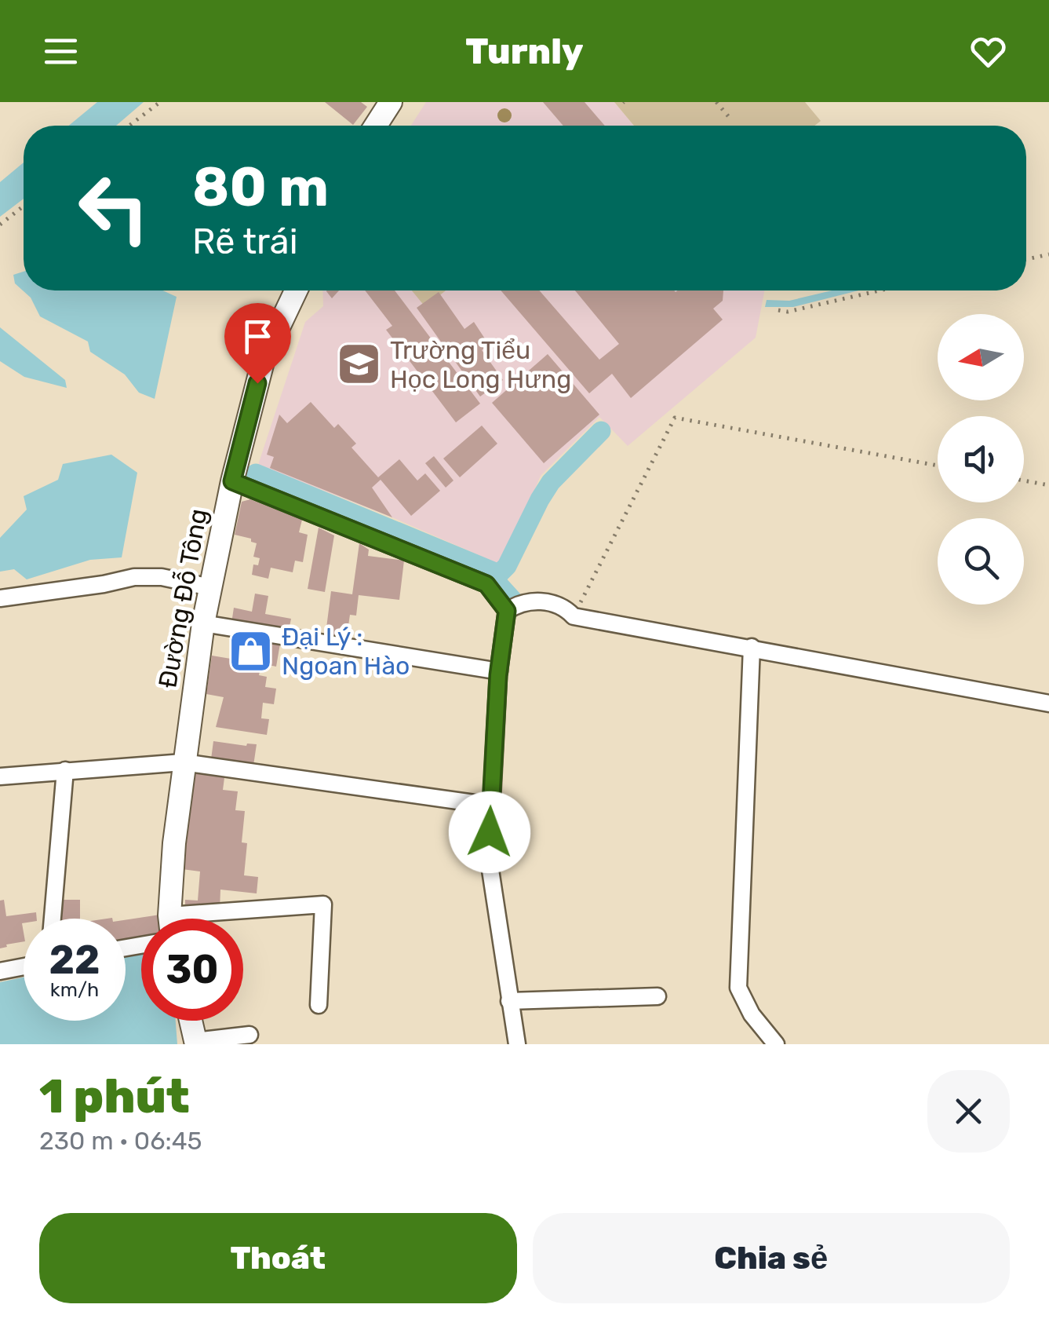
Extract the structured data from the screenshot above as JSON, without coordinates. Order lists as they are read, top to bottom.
{
  "streets": {
    "main road": ["Đường Đỗ Tông"]
  },
  "places": {
    "school or university": ["Trường Tiểu Học Long Hưng"],
    "shop": ["Đại Lý : Ngoan Hào"]
  },
  "north": "left",
  "page": {
    "header": "Turnly",
    "turn": ["80 m", "Rẽ trái"],
    "speed": "22 km/h",
    "limit": "30",
    "heading": ["1 phút", "230 m · 06:45"],
    "buttons": ["Thoát", "Chia sẻ"]
  }
}
